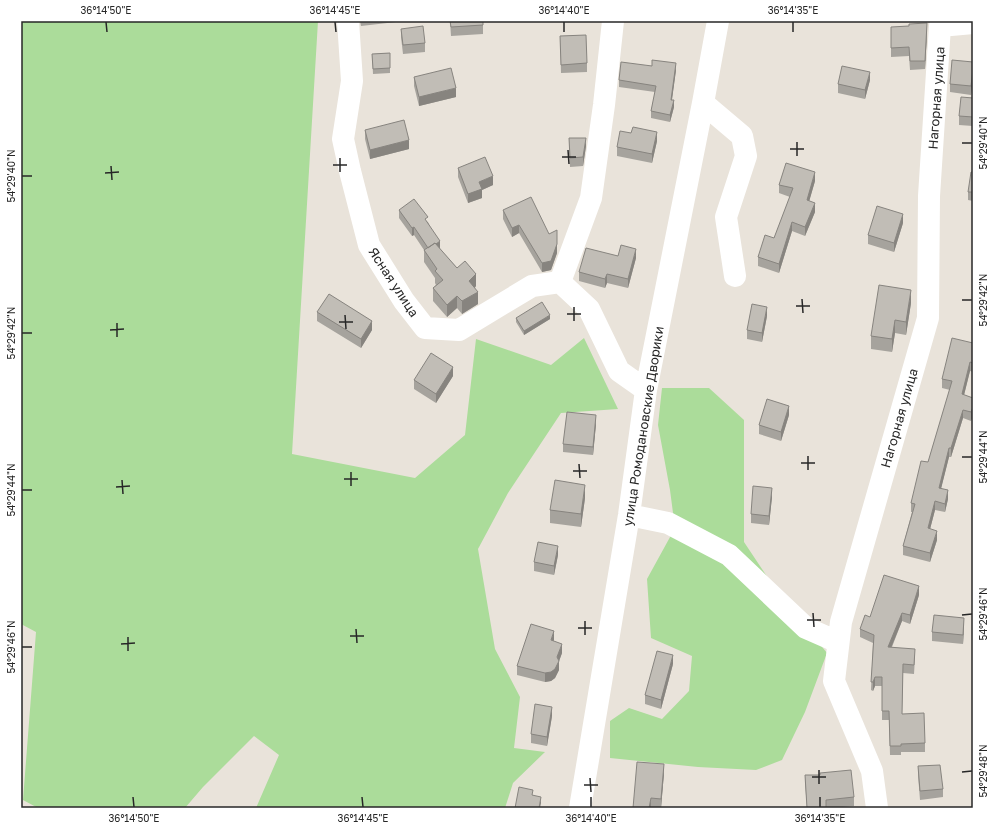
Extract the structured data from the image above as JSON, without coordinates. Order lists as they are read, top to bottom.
{
  "streets": {
    "street": ["Нагорная улица", "Ясная улица", "улица Ромодановские Дворики"]
  },
  "coordinates": [
    "36°14'50\"E",
    "36°14'45\"E",
    "36°14'40\"E",
    "36°14'35\"E",
    "54°29'40\"N",
    "54°29'42\"N",
    "54°29'44\"N",
    "54°29'46\"N",
    "54°29'48\"N"
  ]
}
